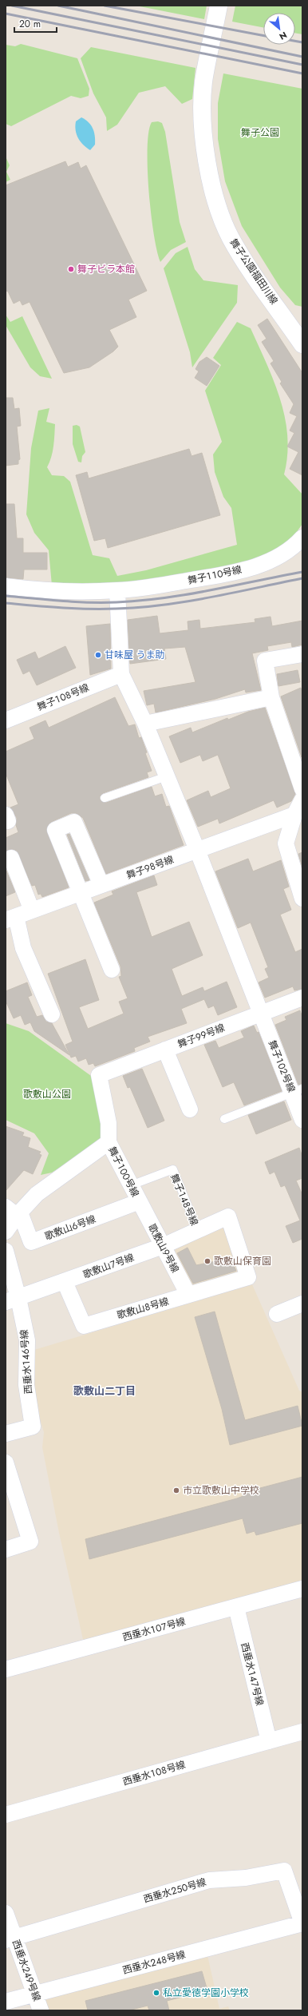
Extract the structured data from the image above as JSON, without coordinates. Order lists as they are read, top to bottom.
{
  "streets": {
    "street": [
      "舞子公園福田川線",
      "舞子１１０号線",
      "舞子１０８号線",
      "舞子９８号線",
      "舞子９９号線",
      "舞子１０２号線",
      "舞子１００号線",
      "舞子１４８号線",
      "歌敷山６号線",
      "歌敷山９号線",
      "歌敷山７号線",
      "歌敷山８号線",
      "西垂水１４６号線",
      "西垂水１０７号線",
      "西垂水１４７号線",
      "西垂水１０８号線",
      "西垂水２５０号線",
      "西垂水２４８号線",
      "西垂水２４９号線"
    ]
  },
  "crossings": [
    ["舞子１０８号線", "舞子１０２号線"],
    ["舞子９８号線", "舞子１０２号線"],
    ["舞子９９号線", "舞子１０２号線"],
    ["舞子９９号線", "舞子１００号線"],
    ["舞子１００号線", "舞子１４８号線"],
    ["舞子１００号線", "歌敷山６号線"],
    ["舞子１００号線", "歌敷山９号線"],
    ["舞子１４８号線", "歌敷山７号線"],
    ["舞子１４８号線", "歌敷山８号線"],
    ["歌敷山６号線", "歌敷山９号線"],
    ["歌敷山９号線", "歌敷山７号線"],
    ["歌敷山９号線", "歌敷山８号線"],
    ["歌敷山７号線", "歌敷山８号線"],
    ["歌敷山７号線", "西垂水１４６号線"],
    ["西垂水１０７号線", "西垂水１４７号線"],
    ["西垂水１４７号線", "西垂水１０８号線"],
    ["西垂水２５０号線", "西垂水２４８号線"],
    ["西垂水２５０号線", "西垂水２４９号線"],
    ["西垂水２４８号線", "西垂水２４９号線"]
  ],
  "districts": ["歌敷山二丁目"],
  "parks": ["舞子公園", "歌敷山公園"],
  "places": [
    "舞子ビラ本館",
    "甘味屋 うま助",
    "歌敷山保育園",
    "市立歌敷山中学校",
    "私立愛徳学園小学校"
  ],
  "scale_bar": "20 m",
  "north": "bottom right"
}
